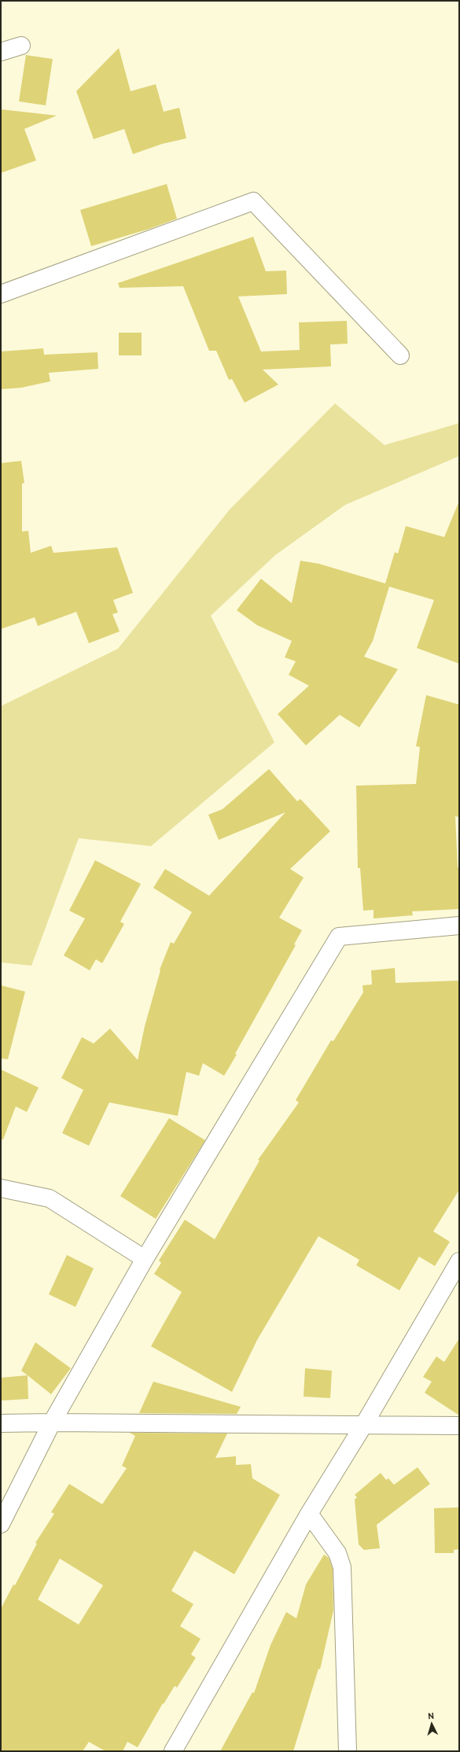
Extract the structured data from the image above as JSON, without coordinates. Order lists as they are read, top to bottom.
{
  "north": "top"
}
